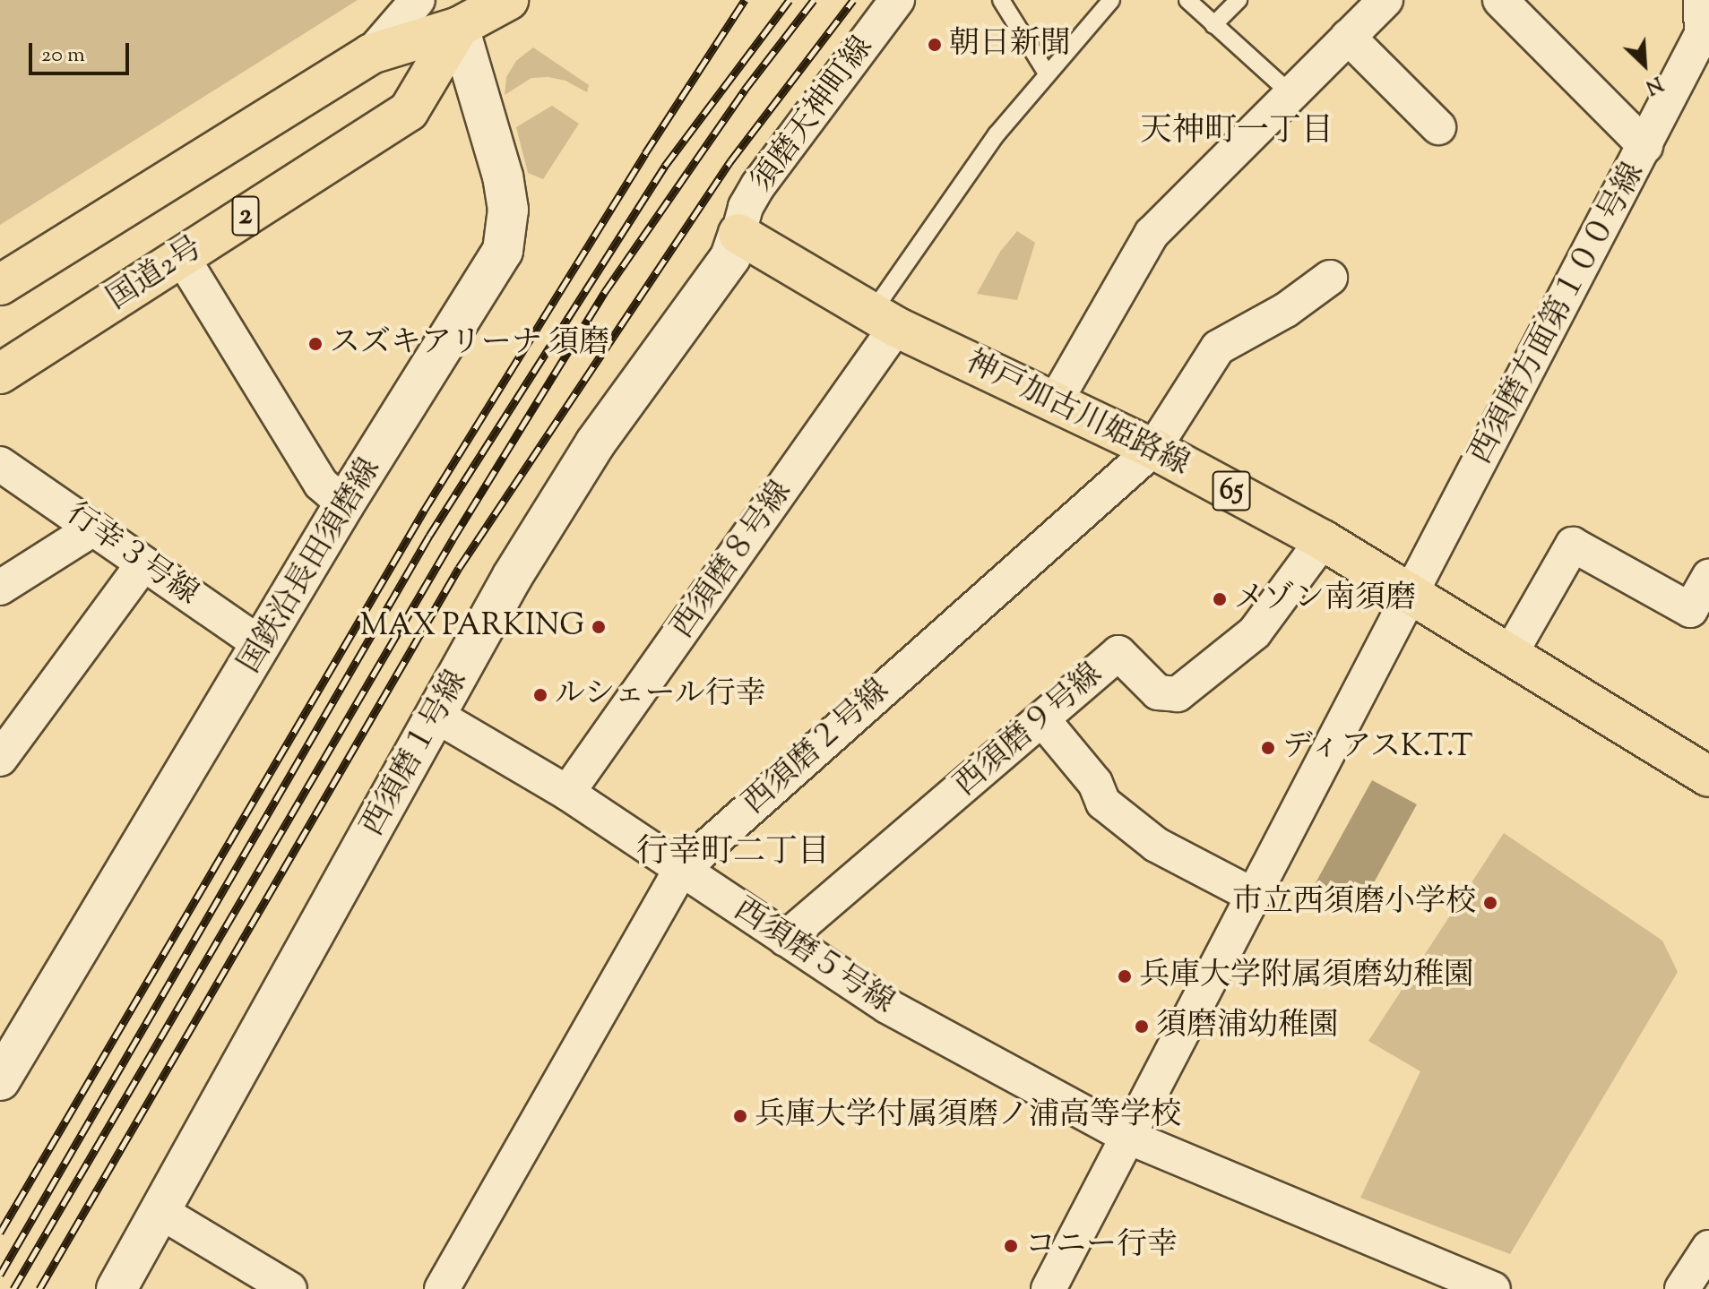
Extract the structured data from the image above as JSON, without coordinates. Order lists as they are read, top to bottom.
{
  "streets": {
    "main road": [
      "2",
      "国道2号",
      "神戸加古川姫路線",
      "65"
    ],
    "street": [
      "須磨天神町線",
      "西須磨方面第１００号線",
      "行幸３号線",
      "西須磨８号線",
      "国鉄沿長田須磨線",
      "西須磨９号線",
      "西須磨２号線",
      "西須磨１号線",
      "西須磨５号線"
    ]
  },
  "crossings": [
    ["須磨天神町線", "神戸加古川姫路線"],
    ["須磨天神町線", "西須磨１号線"],
    ["2", "国道2号"],
    ["2", "国鉄沿長田須磨線"],
    ["国道2号", "国鉄沿長田須磨線"],
    ["西須磨方面第１００号線", "神戸加古川姫路線"],
    ["西須磨方面第１００号線", "西須磨５号線"],
    ["神戸加古川姫路線", "西須磨８号線"],
    ["神戸加古川姫路線", "西須磨９号線"],
    ["神戸加古川姫路線", "西須磨２号線"],
    ["神戸加古川姫路線", "西須磨１号線"],
    ["行幸３号線", "国鉄沿長田須磨線"],
    ["西須磨８号線", "西須磨５号線"],
    ["西須磨９号線", "西須磨５号線"],
    ["西須磨２号線", "西須磨５号線"],
    ["西須磨１号線", "西須磨５号線"]
  ],
  "districts": ["天神町一丁目", "行幸町二丁目"],
  "places": [
    "朝日新聞",
    "スズキアリーナ 須磨",
    "メゾン南須磨",
    "MAX PARKING",
    "ルシェール行幸",
    "ディアスK.T.T",
    "市立西須磨小学校",
    "兵庫大学附属須磨幼稚園",
    "須磨浦幼稚園",
    "兵庫大学付属須磨ノ浦高等学校",
    "コニー行幸"
  ],
  "scale_bar": "20 m",
  "north": "bottom right"
}
